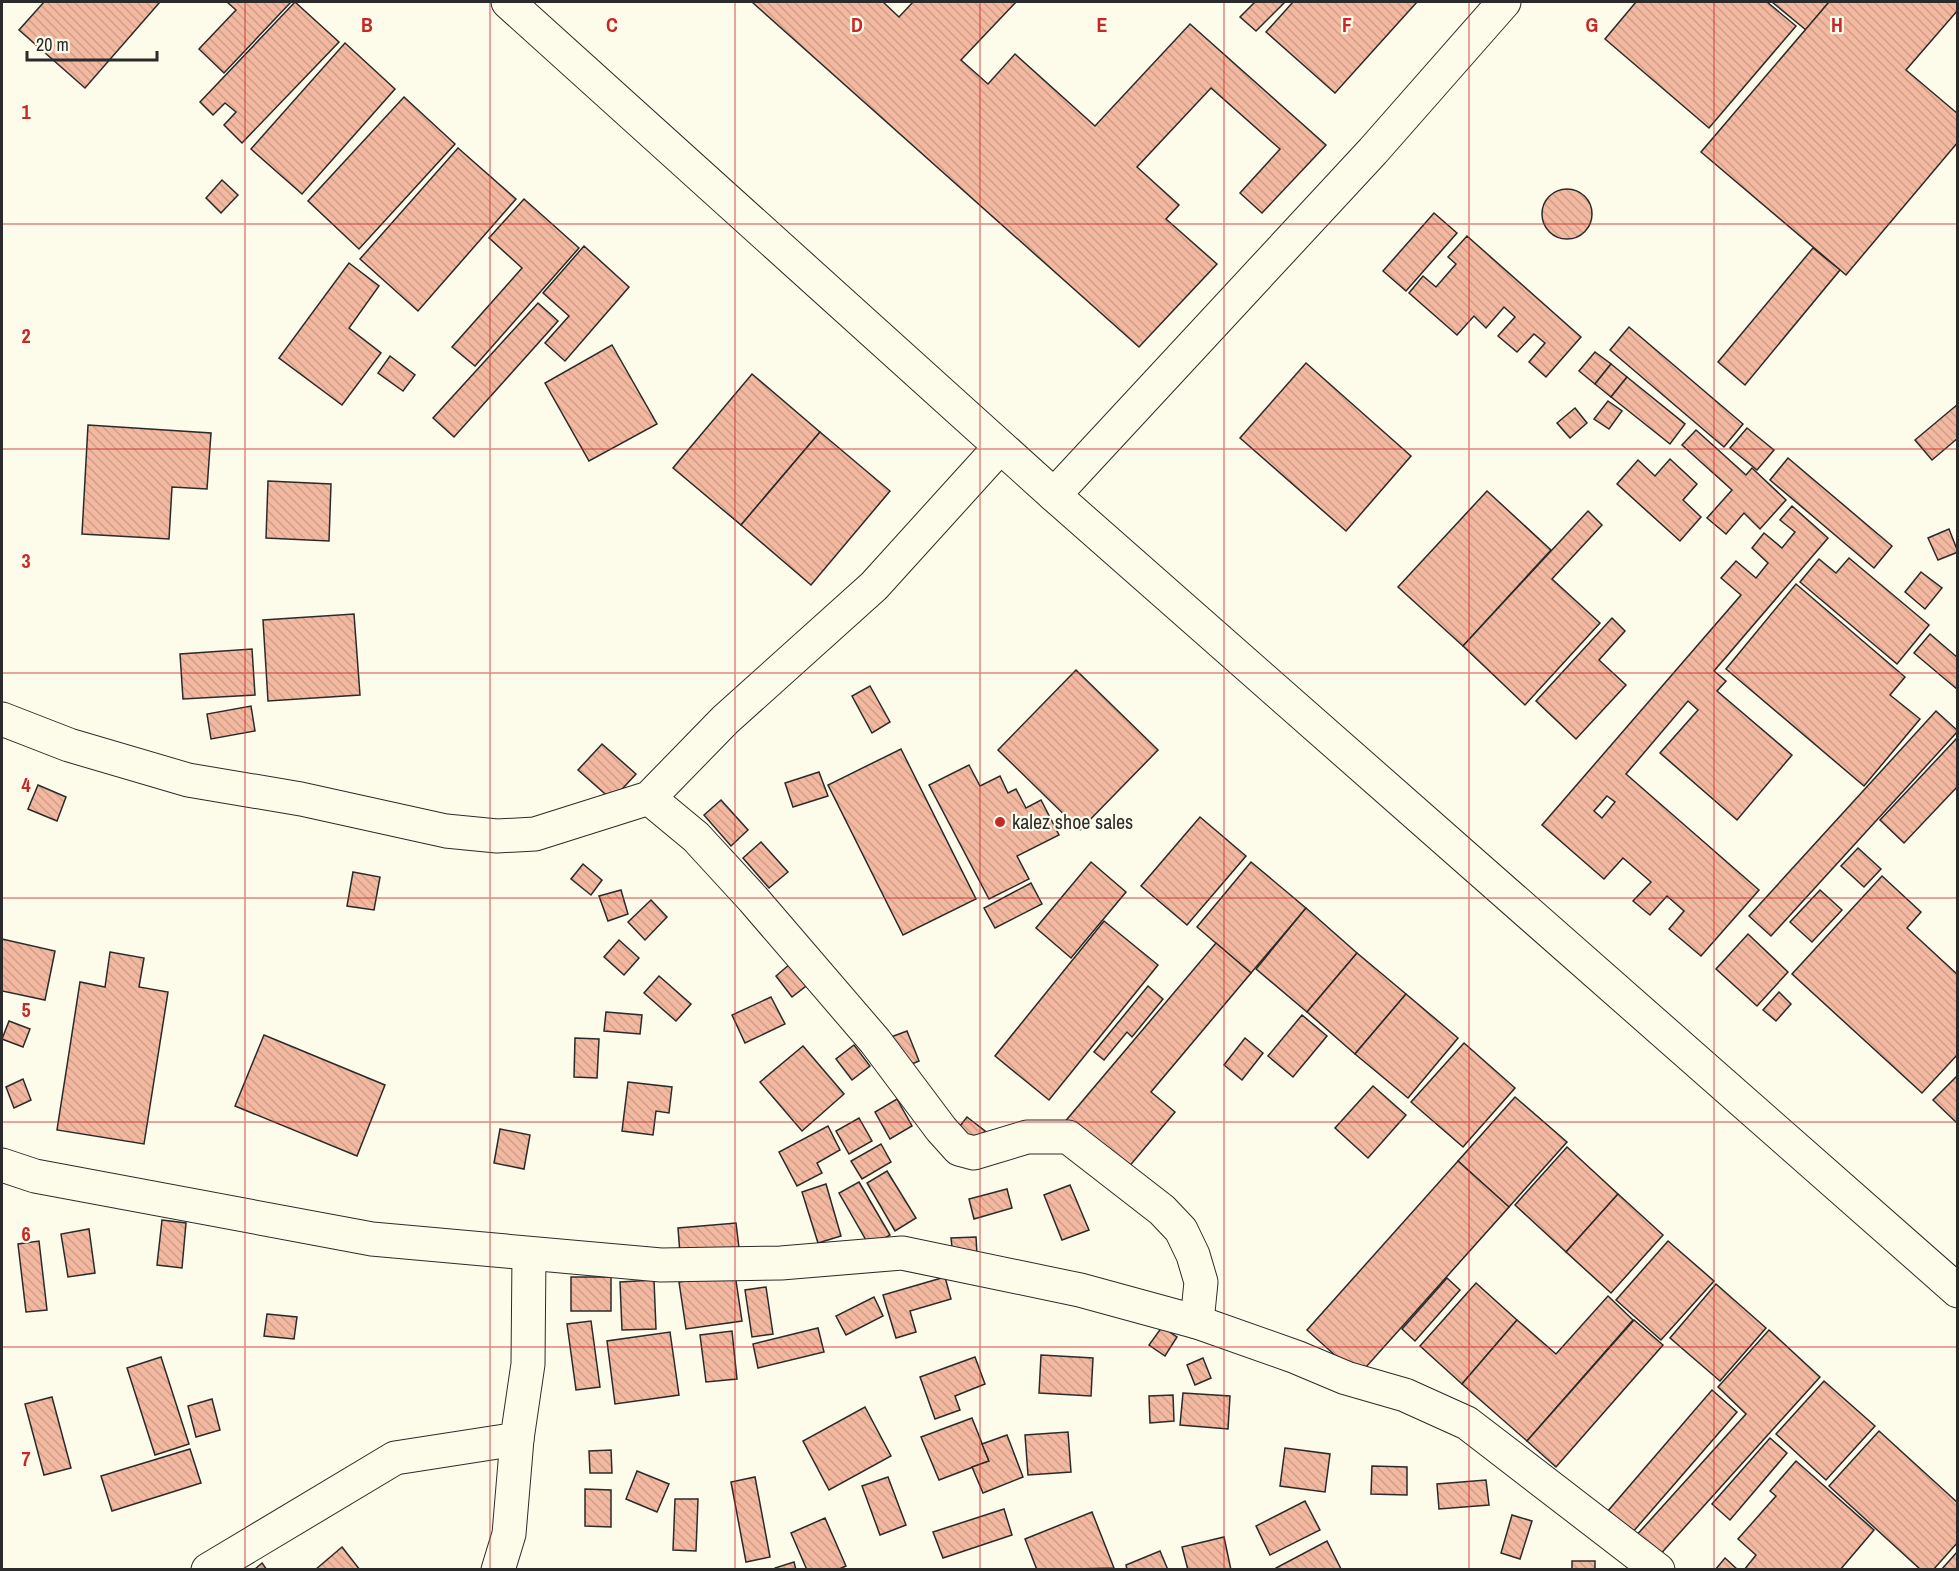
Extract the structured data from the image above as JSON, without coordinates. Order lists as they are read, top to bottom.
{
  "places": ["kalez shoe sales"],
  "scale_bar": "20 m",
  "grid": {
    "columns": [
      "B",
      "C",
      "D",
      "E",
      "F",
      "G",
      "H"
    ],
    "rows": [
      "1",
      "2",
      "3",
      "4",
      "5",
      "6",
      "7"
    ]
  }
}
